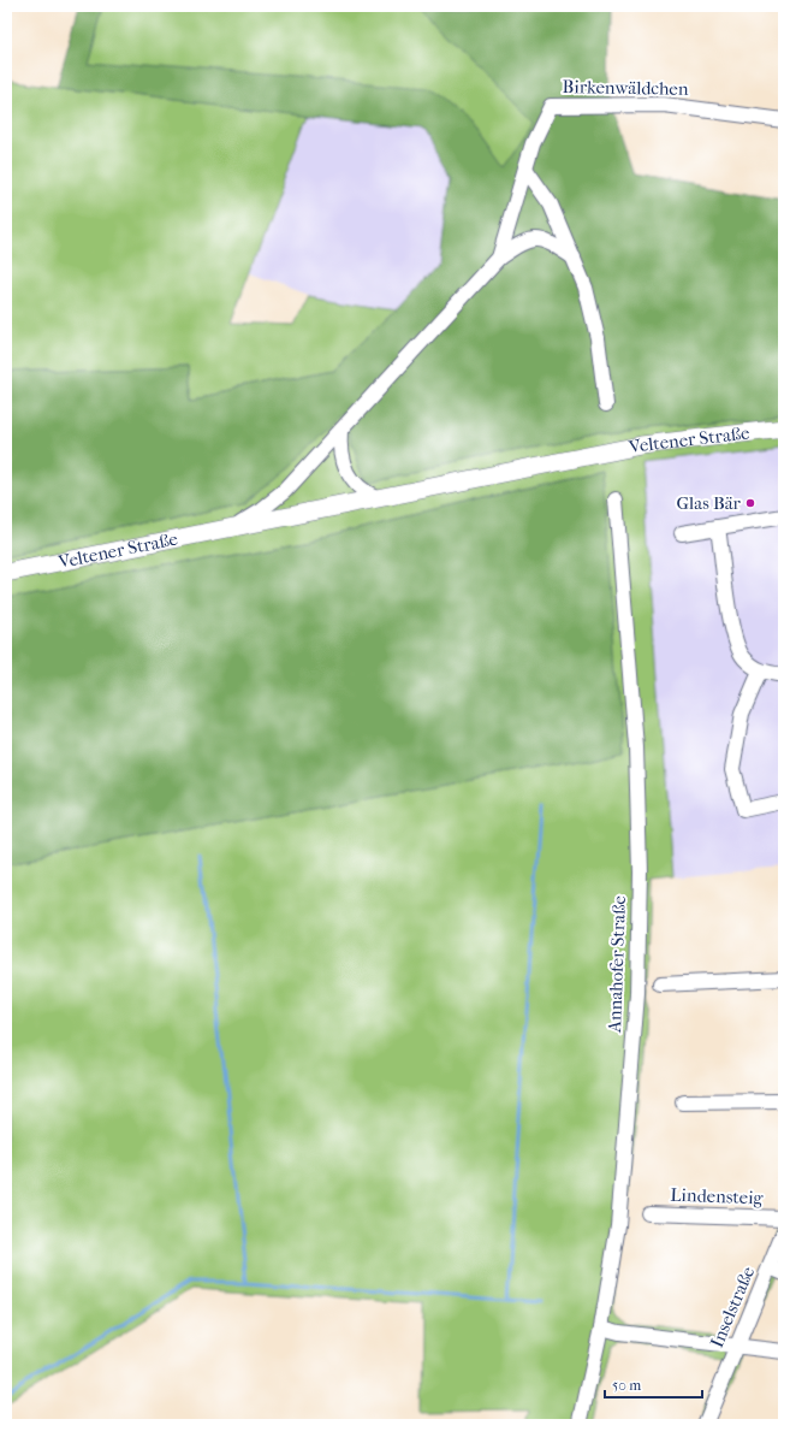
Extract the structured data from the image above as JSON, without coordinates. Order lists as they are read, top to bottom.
{
  "streets": {
    "main road": ["Veltener Straße"],
    "street": [
      "Birkenwäldchen",
      "Annahofer Straße",
      "Lindensteig",
      "Inselstraße"
    ]
  },
  "places": ["Glas Bär"],
  "scale_bar": "50 m"
}
